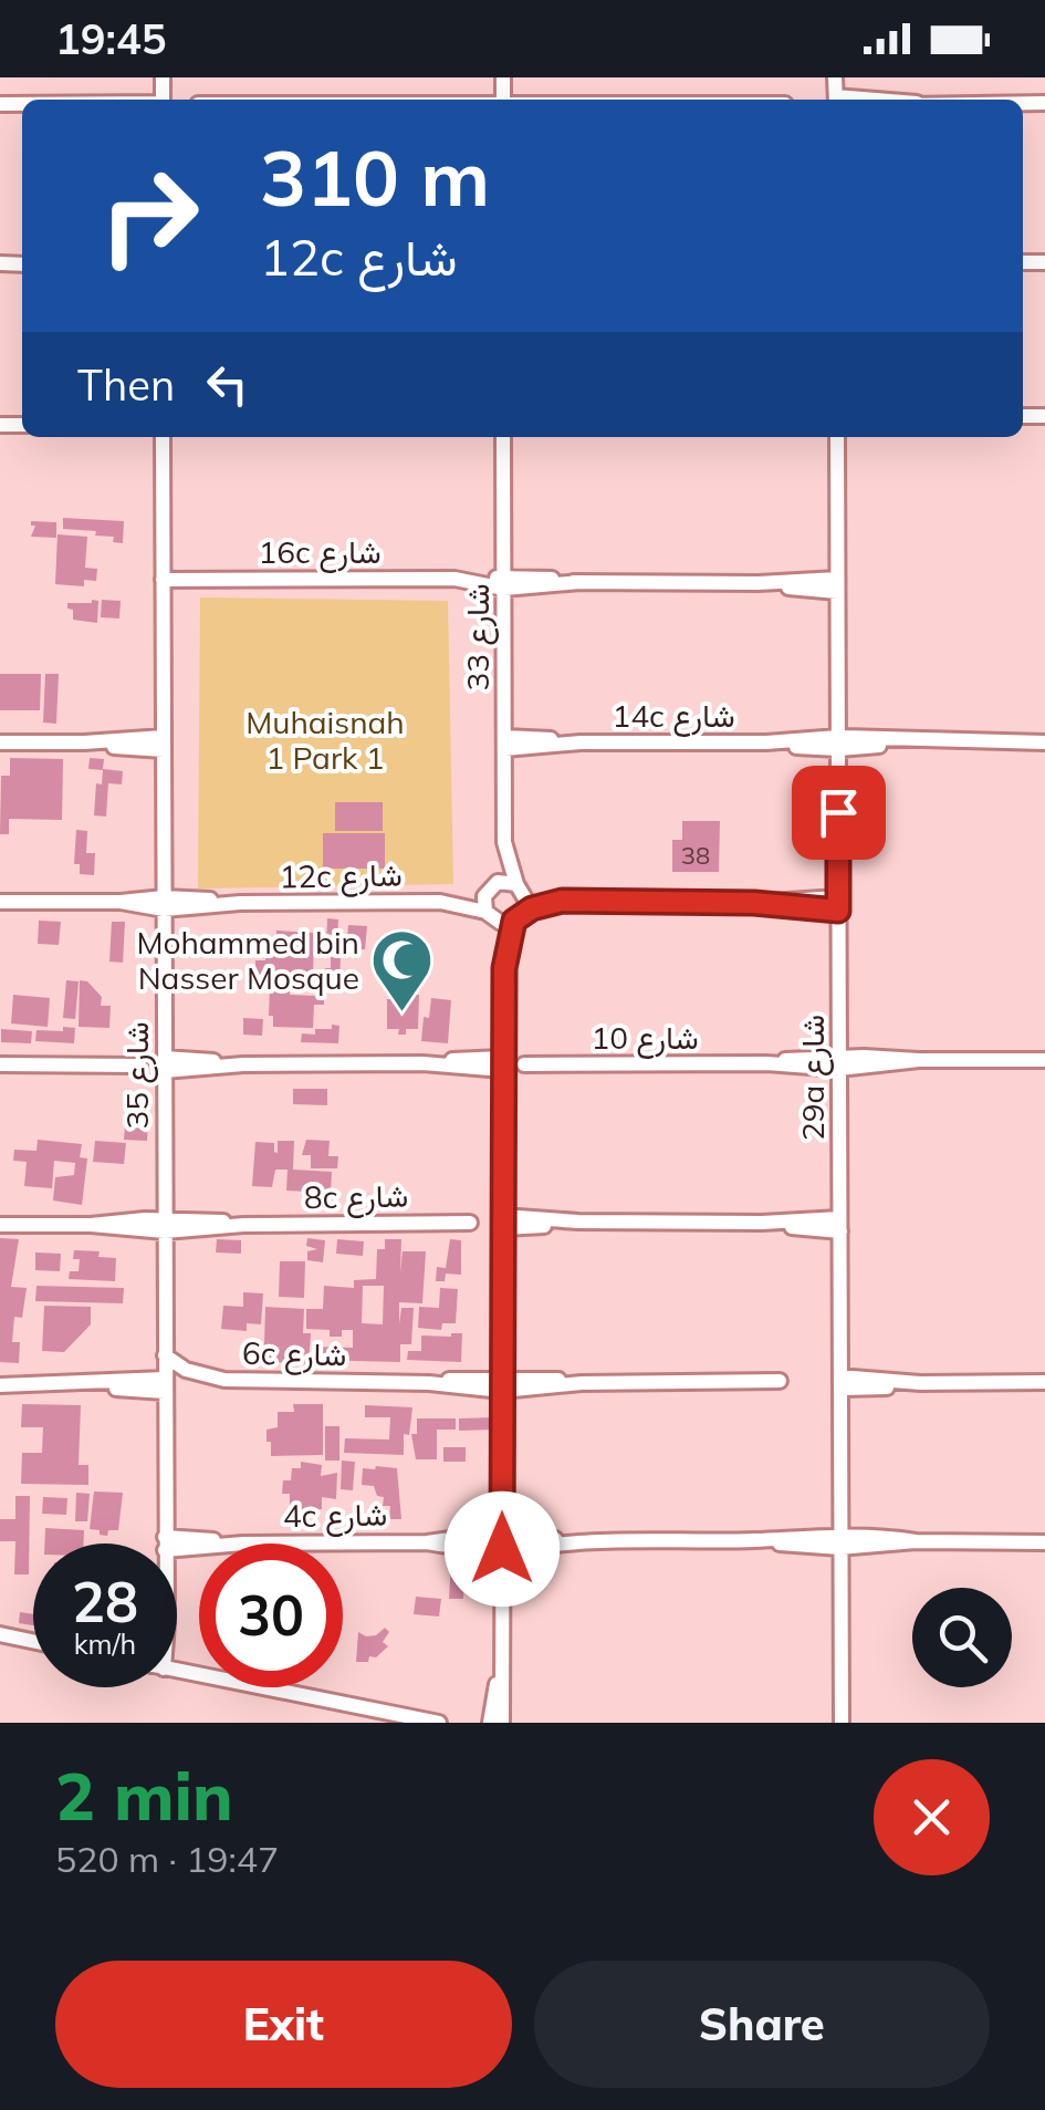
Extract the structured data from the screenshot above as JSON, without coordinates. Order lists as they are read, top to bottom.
{
  "streets": {
    "street": [
      "16c شارع",
      "شارع 33",
      "14c شارع",
      "12c شارع",
      "شارع 10",
      "شارع 35",
      "29a شارع",
      "8c شارع",
      "6c شارع",
      "4c شارع"
    ]
  },
  "crossings": [
    ["16c شارع", "شارع 33"],
    ["16c شارع", "شارع 35"],
    ["16c شارع", "29a شارع"],
    ["شارع 33", "14c شارع"],
    ["شارع 33", "12c شارع"],
    ["14c شارع", "29a شارع"],
    ["12c شارع", "شارع 35"],
    ["شارع 10", "29a شارع"],
    ["شارع 35", "8c شارع"],
    ["شارع 35", "6c شارع"],
    ["29a شارع", "4c شارع"]
  ],
  "parks": ["Muhaisnah 1 Park 1"],
  "places": {
    "mosque": ["Mohammed bin Nasser Mosque"]
  },
  "house_numbers": ["38"],
  "page": {
    "status": "19:45",
    "turn": ["310 m", "12c شارع"],
    "then": "Then",
    "speed": "28 km/h",
    "limit": "30",
    "heading": ["2 min", "520 m · 19:47"],
    "buttons": ["Exit", "Share"]
  }
}
